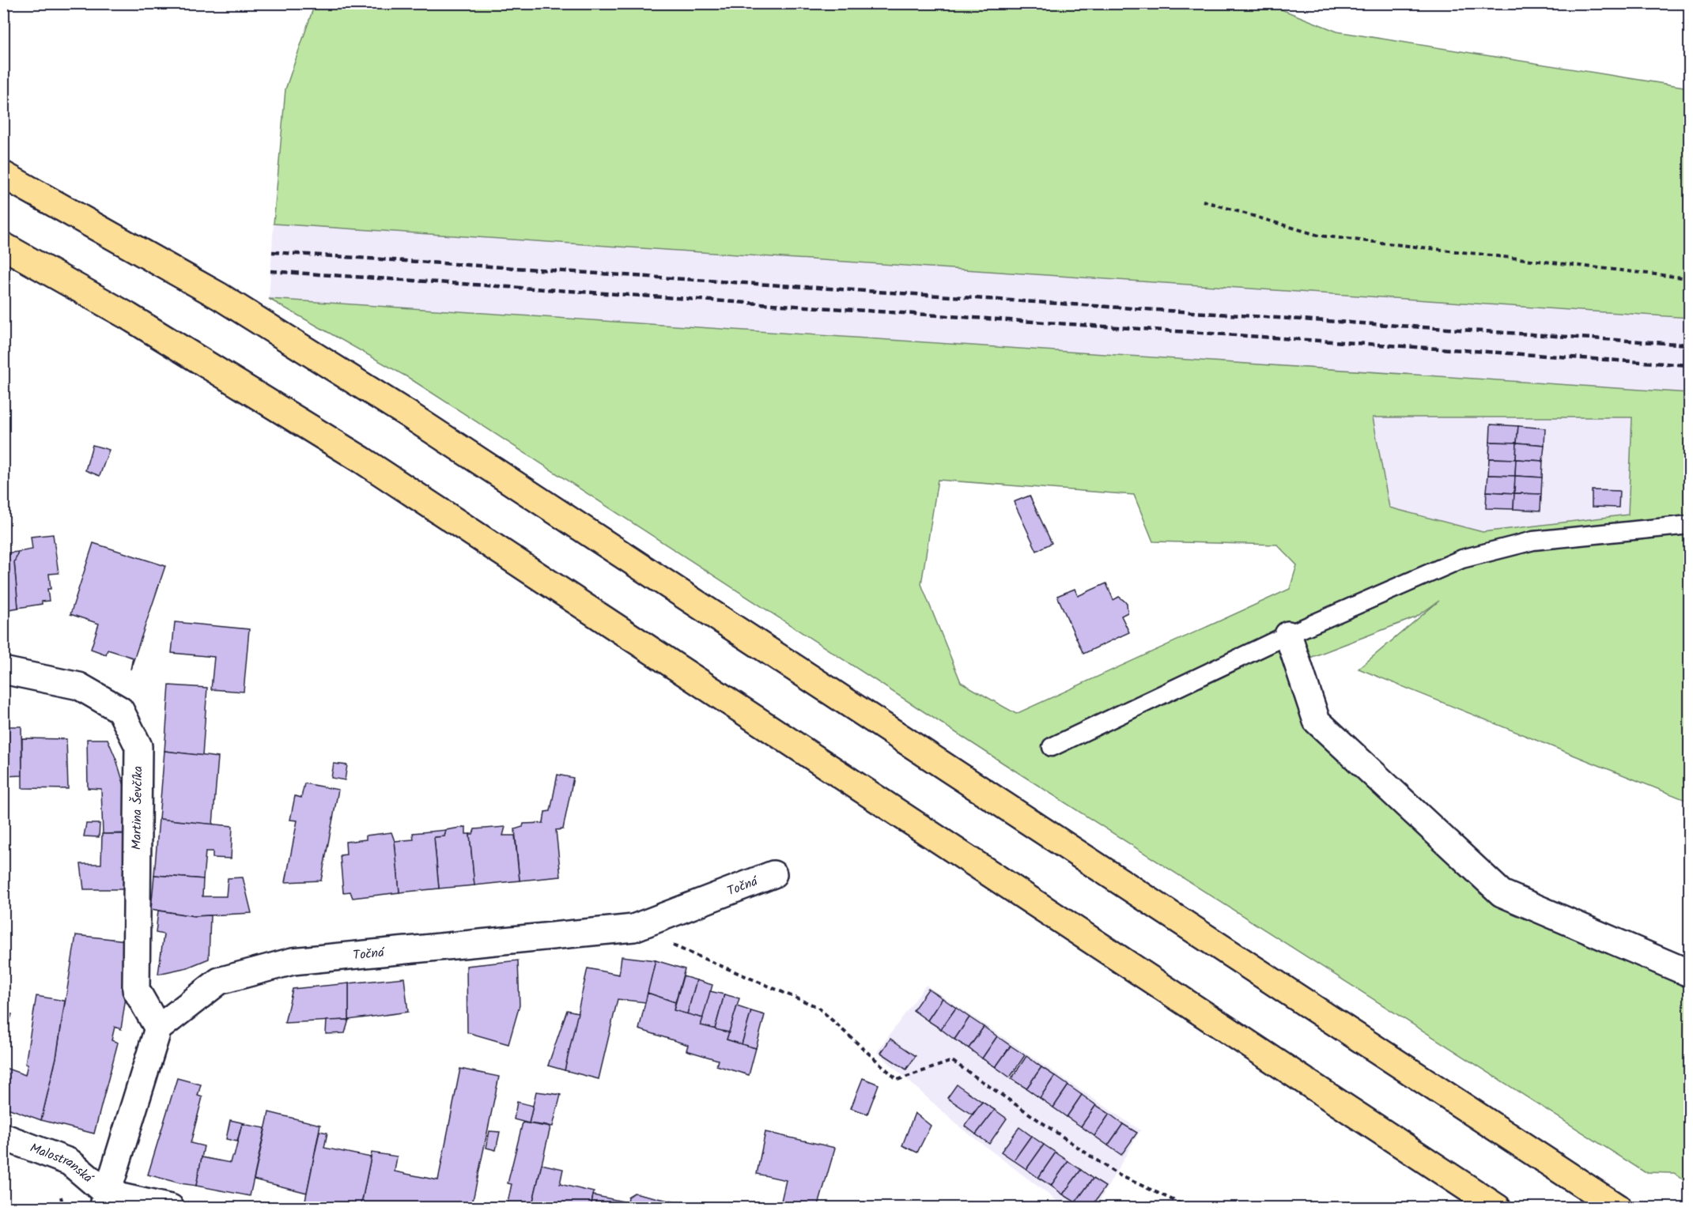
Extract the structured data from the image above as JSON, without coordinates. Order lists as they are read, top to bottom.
{
  "streets": {
    "street": ["Martina Ševčíka", "Točná", "Malostranská"]
  },
  "crossings": [
    ["Martina Ševčíka", "Točná"]
  ]
}
